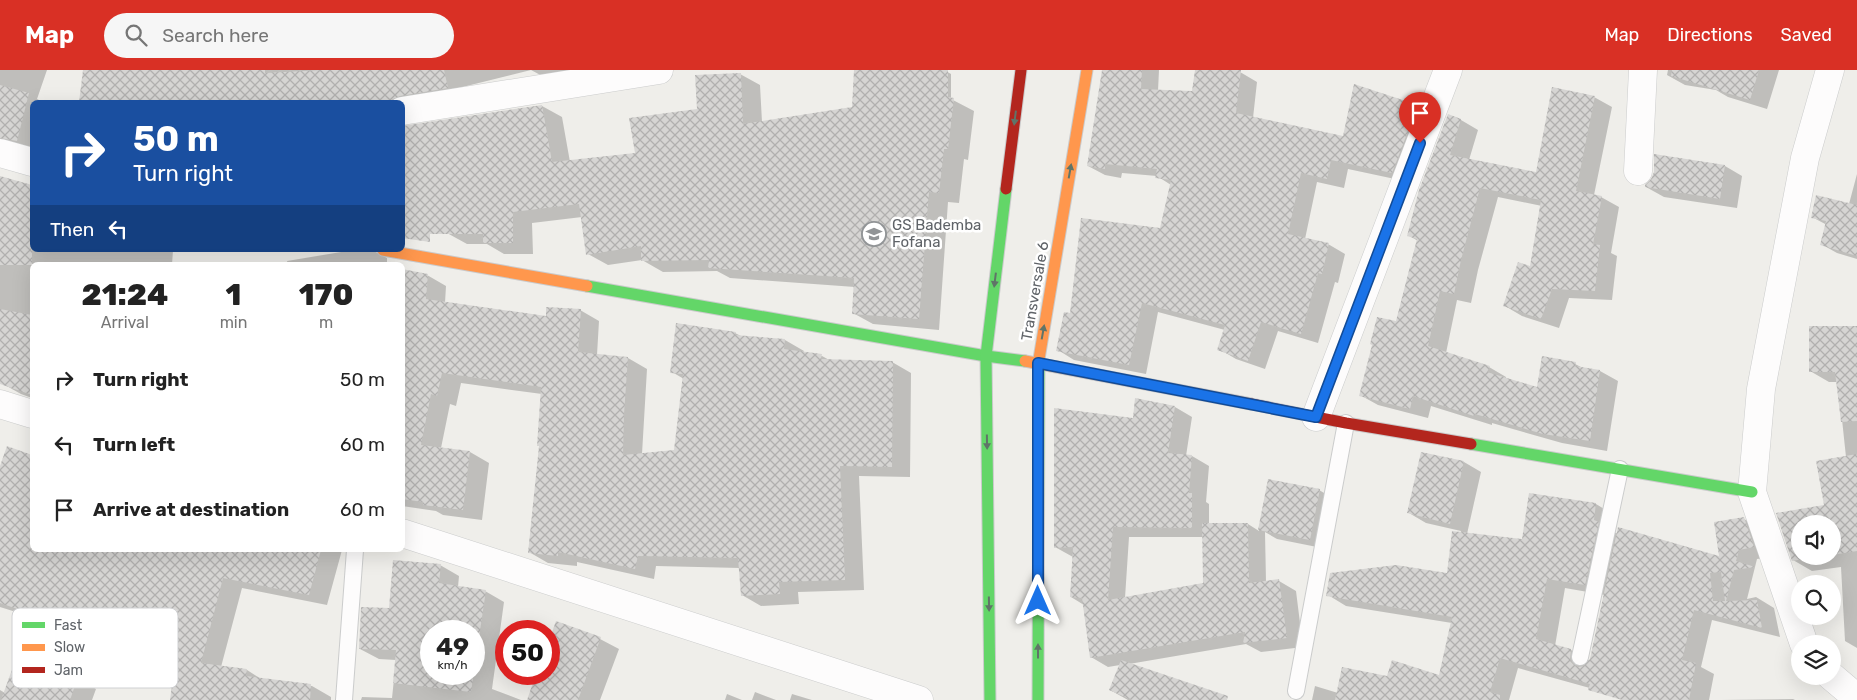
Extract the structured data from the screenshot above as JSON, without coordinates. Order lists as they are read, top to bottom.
{
  "streets": {
    "street": ["Transversale 6"]
  },
  "places": {
    "school or university": ["GS Bademba Fofana"]
  },
  "legend": ["Fast", "Slow", "Jam"],
  "page": {
    "header": "Map",
    "search": "Search here",
    "nav": ["Map", "Directions", "Saved"],
    "turn": ["50 m", "Turn right"],
    "then": "Then",
    "eta": [
      "21:24",
      "Arrival",
      "1",
      "min",
      "170",
      "m"
    ],
    "list": [
      {
        "name": "Turn right",
        "value": "50 m"
      },
      {
        "name": "Turn left",
        "value": "60 m"
      },
      {
        "name": "Arrive at destination",
        "value": "60 m"
      }
    ],
    "speed": "49 km/h",
    "limit": "50"
  }
}
